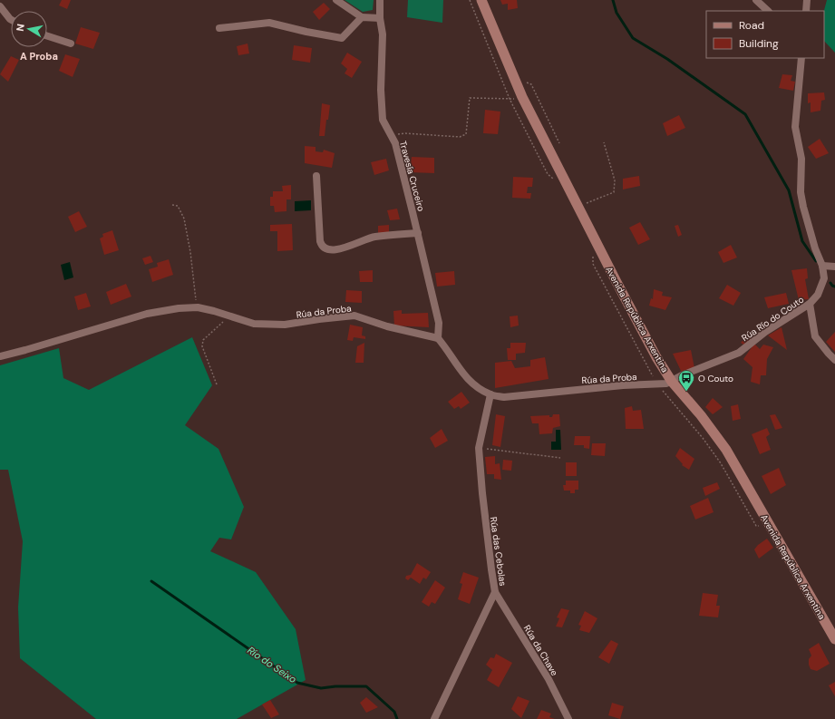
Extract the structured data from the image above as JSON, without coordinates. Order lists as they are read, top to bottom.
{
  "streets": {
    "main road": ["Avenida República Arxentina"],
    "street": [
      "Travesía Cruceiro",
      "Rúa da Proba",
      "Rúa Río do Couto",
      "Rúa das Cebolas",
      "Rúa da Chave"
    ]
  },
  "crossings": [
    ["Travesía Cruceiro", "Rúa da Proba"],
    ["Rúa da Proba", "Rúa Río do Couto"],
    ["Rúa da Proba", "Avenida República Arxentina"],
    ["Rúa da Proba", "Rúa das Cebolas"],
    ["Rúa Río do Couto", "Avenida República Arxentina"],
    ["Rúa das Cebolas", "Rúa da Chave"]
  ],
  "districts": ["A Proba"],
  "water": ["Río do Seixo"],
  "places": {
    "bus stop": ["O Couto"]
  },
  "legend": ["Road", "Building"],
  "north": "left"
}
